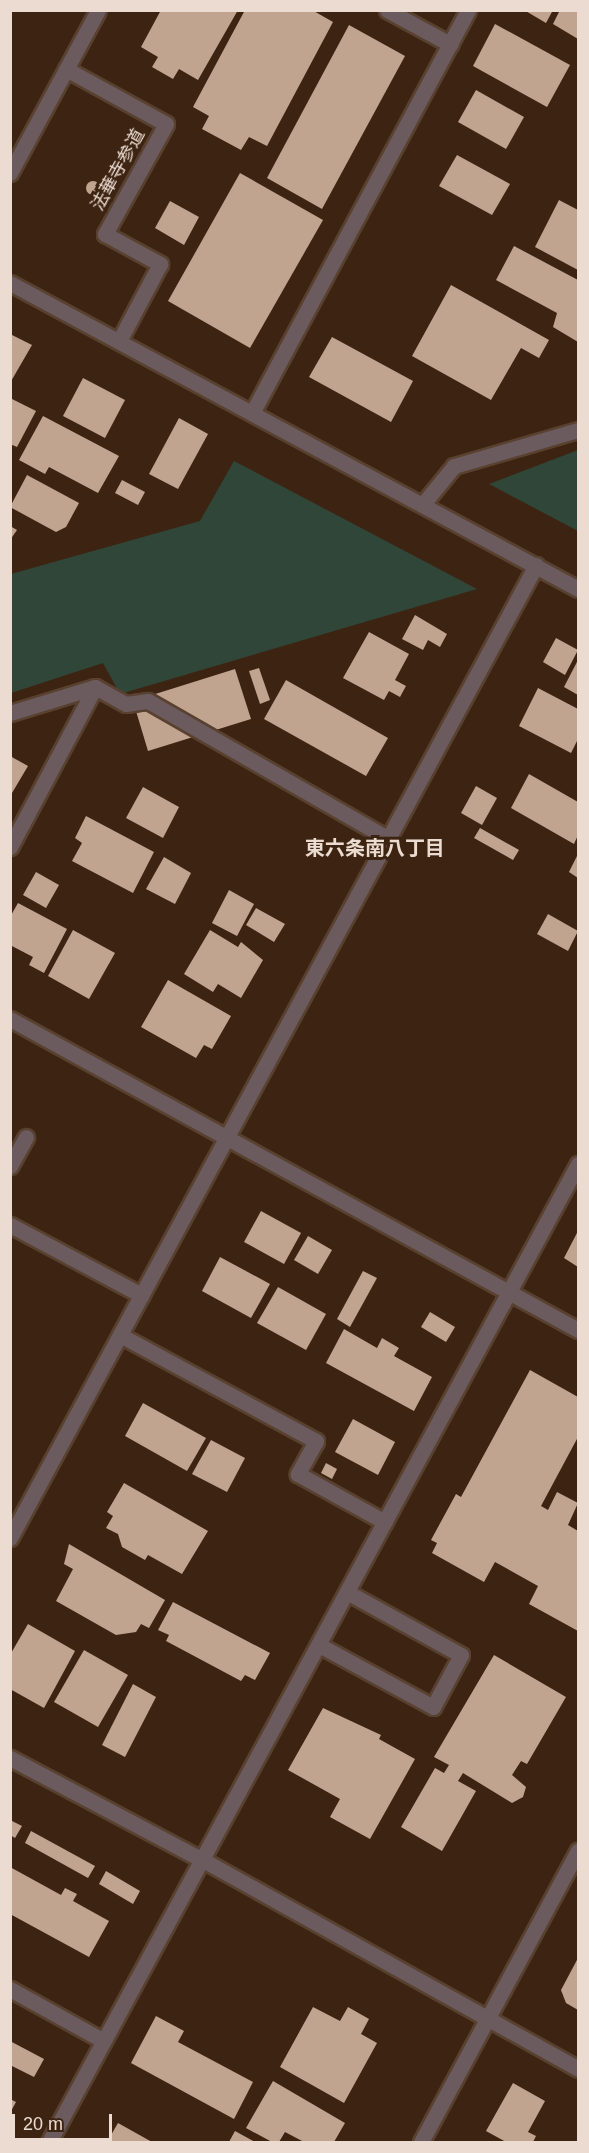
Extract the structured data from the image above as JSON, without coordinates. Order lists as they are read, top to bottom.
{
  "streets": {
    "street": ["法華寺参道"]
  },
  "districts": ["東六条南八丁目"],
  "scale_bar": "20 m"
}
